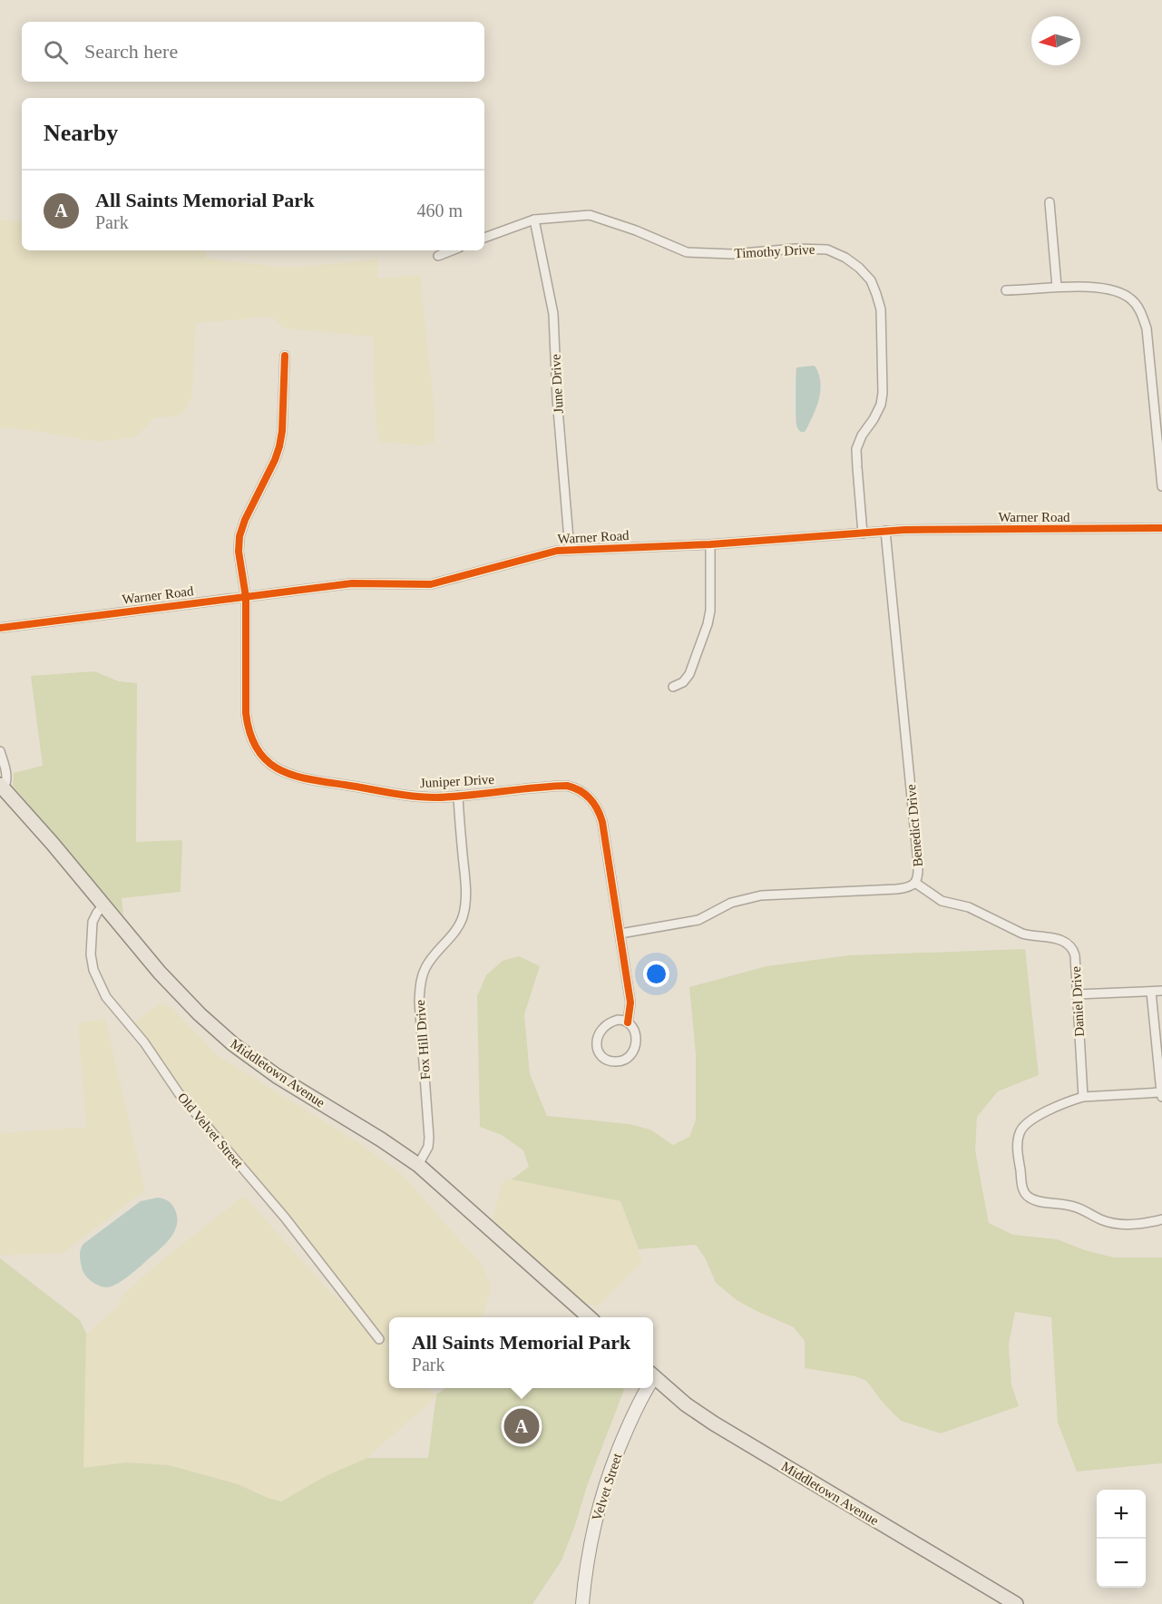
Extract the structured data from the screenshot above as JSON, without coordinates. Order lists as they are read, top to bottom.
{
  "streets": {
    "main road": ["Middletown Avenue"],
    "street": [
      "Timothy Drive",
      "June Drive",
      "Warner Road",
      "Juniper Drive",
      "Benedict Drive",
      "Daniel Drive",
      "Fox Hill Drive",
      "Old Velvet Street",
      "Velvet Street"
    ]
  },
  "crossings": [
    ["Timothy Drive", "June Drive"],
    ["Timothy Drive", "Warner Road"],
    ["June Drive", "Warner Road"],
    ["Warner Road", "Juniper Drive"],
    ["Warner Road", "Benedict Drive"],
    ["Juniper Drive", "Benedict Drive"],
    ["Juniper Drive", "Fox Hill Drive"],
    ["Benedict Drive", "Daniel Drive"],
    ["Fox Hill Drive", "Middletown Avenue"],
    ["Middletown Avenue", "Old Velvet Street"]
  ],
  "north": "left",
  "page": {
    "search": "Search here",
    "heading": "Nearby",
    "list": [
      {
        "mark": "A",
        "name": "All Saints Memorial Park",
        "note": "Park",
        "value": "460 m"
      }
    ],
    "popup": ["All Saints Memorial Park", "Park"],
    "pins": "A",
    "map_buttons": ["+", "−"]
  }
}
